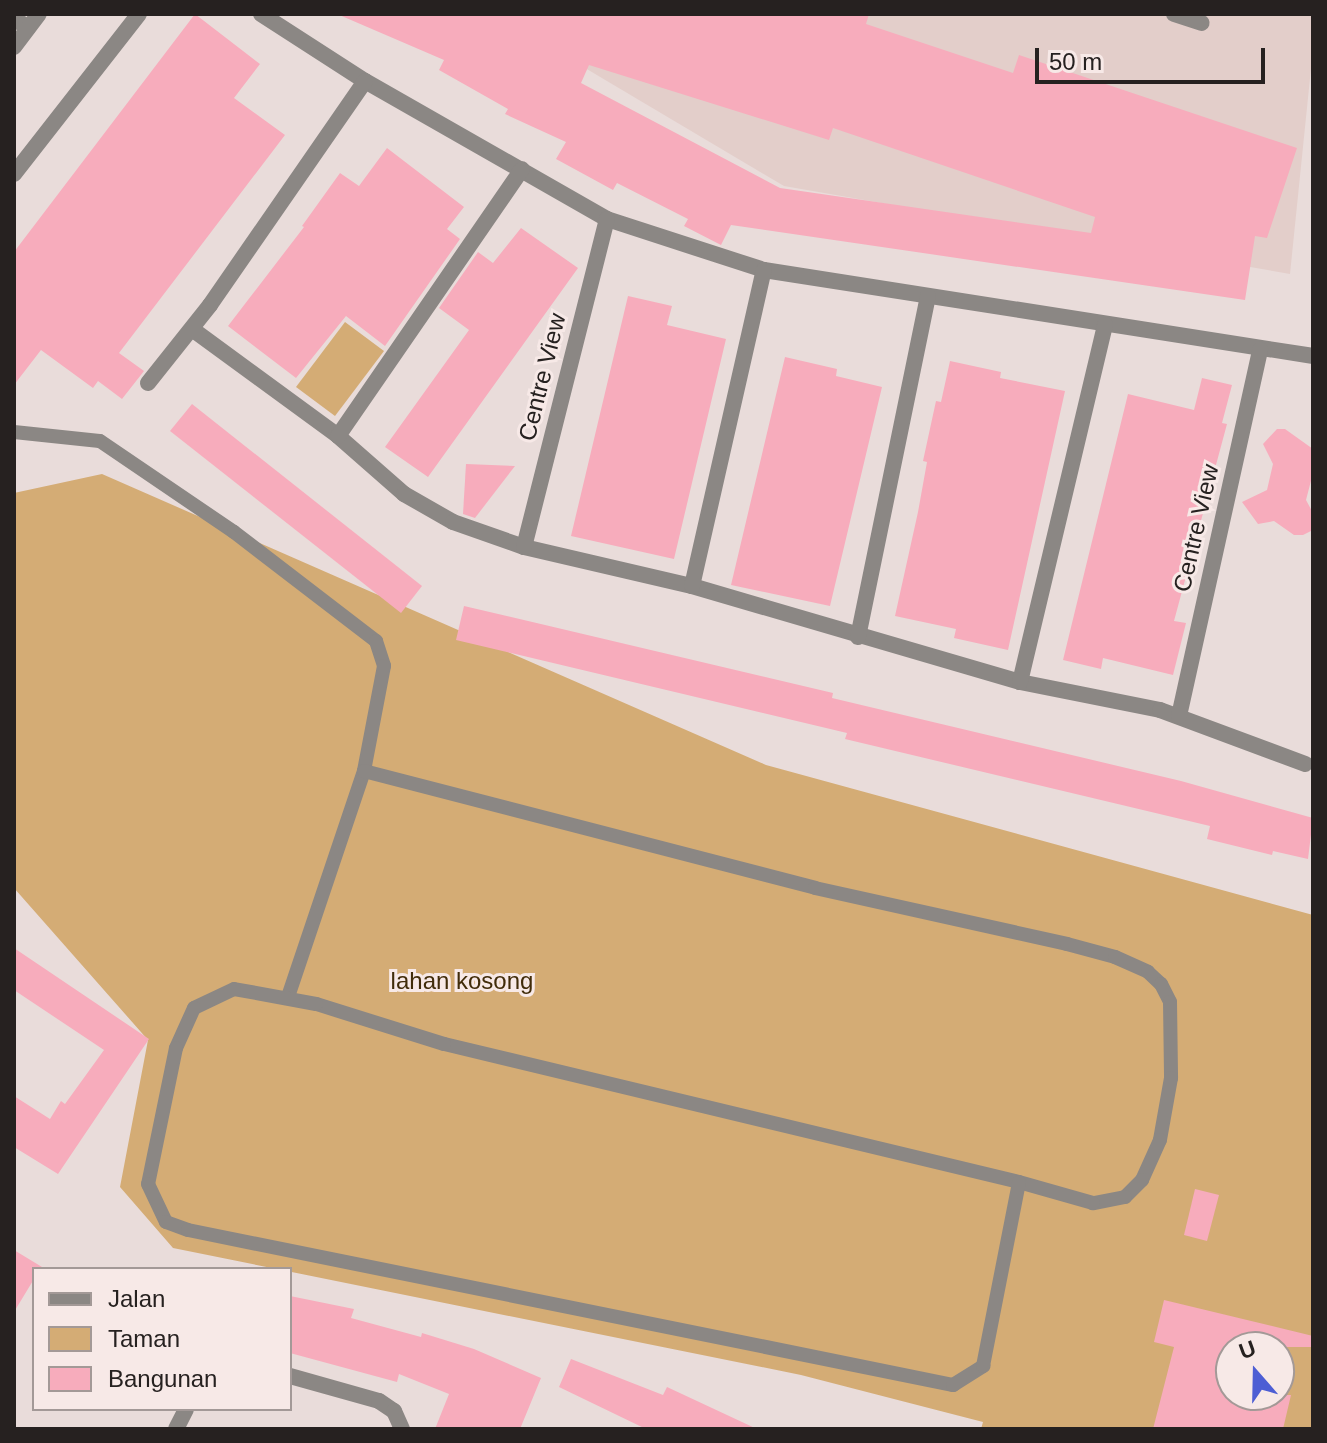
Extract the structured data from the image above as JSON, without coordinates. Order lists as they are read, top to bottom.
{
  "streets": {
    "street": ["Centre View"]
  },
  "parks": ["lahan kosong"],
  "legend": ["Jalan", "Taman", "Bangunan"],
  "scale_bar": "50 m",
  "north": "top"
}
